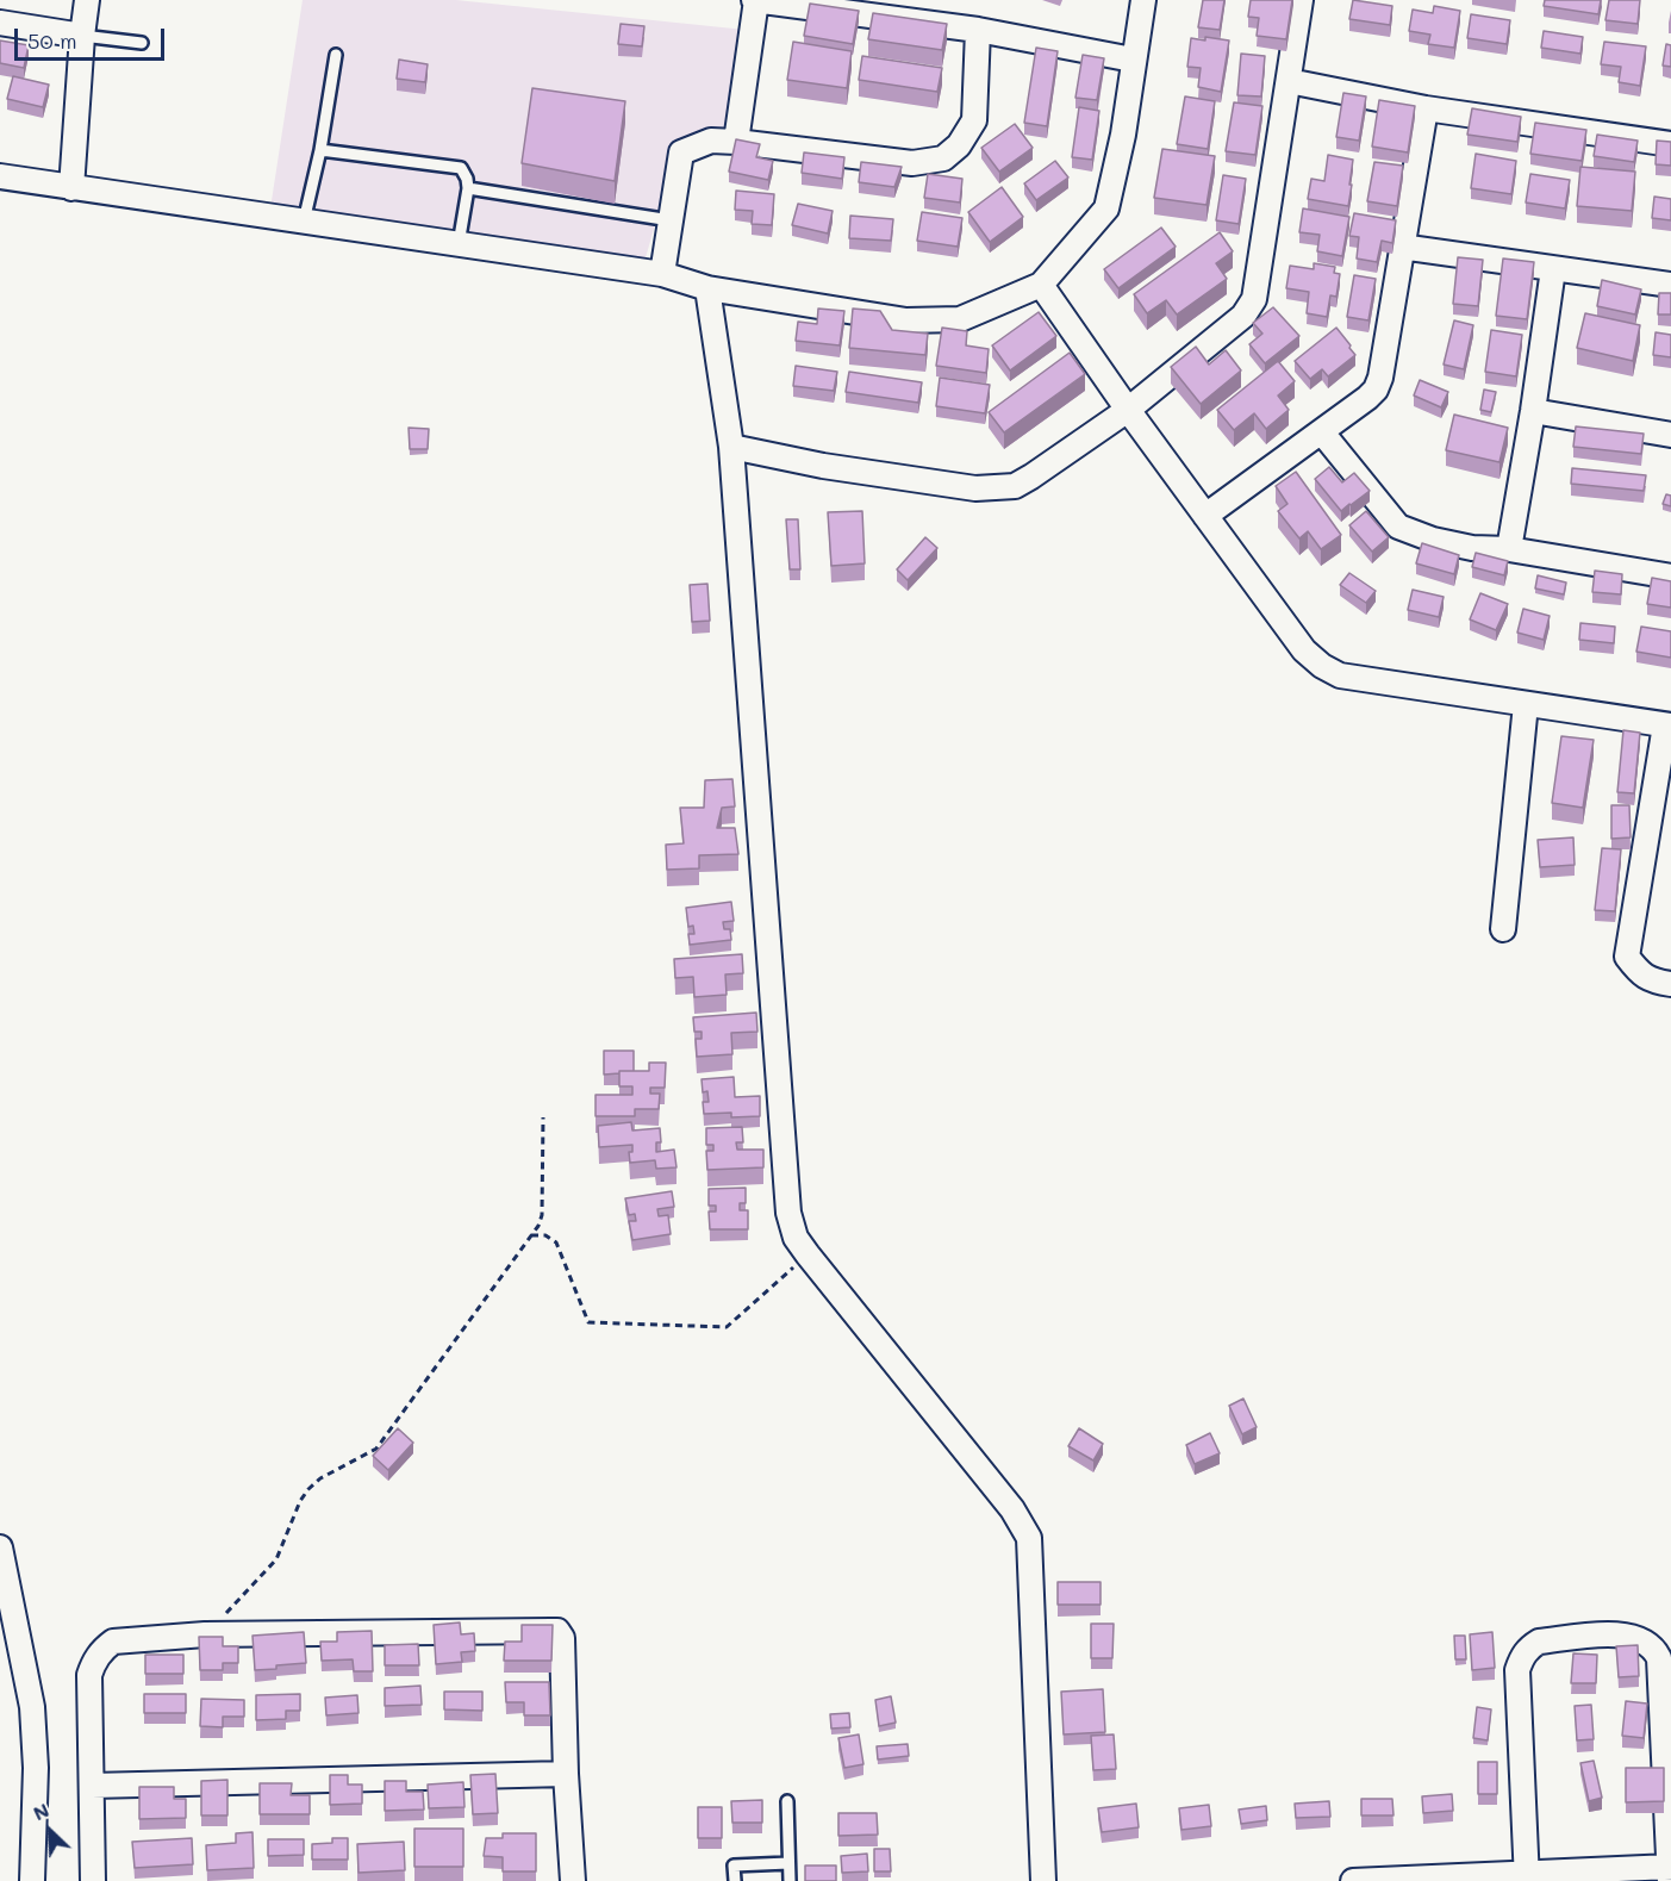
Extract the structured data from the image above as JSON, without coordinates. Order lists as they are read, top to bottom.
{
  "scale_bar": "50 m",
  "north": "top left"
}
